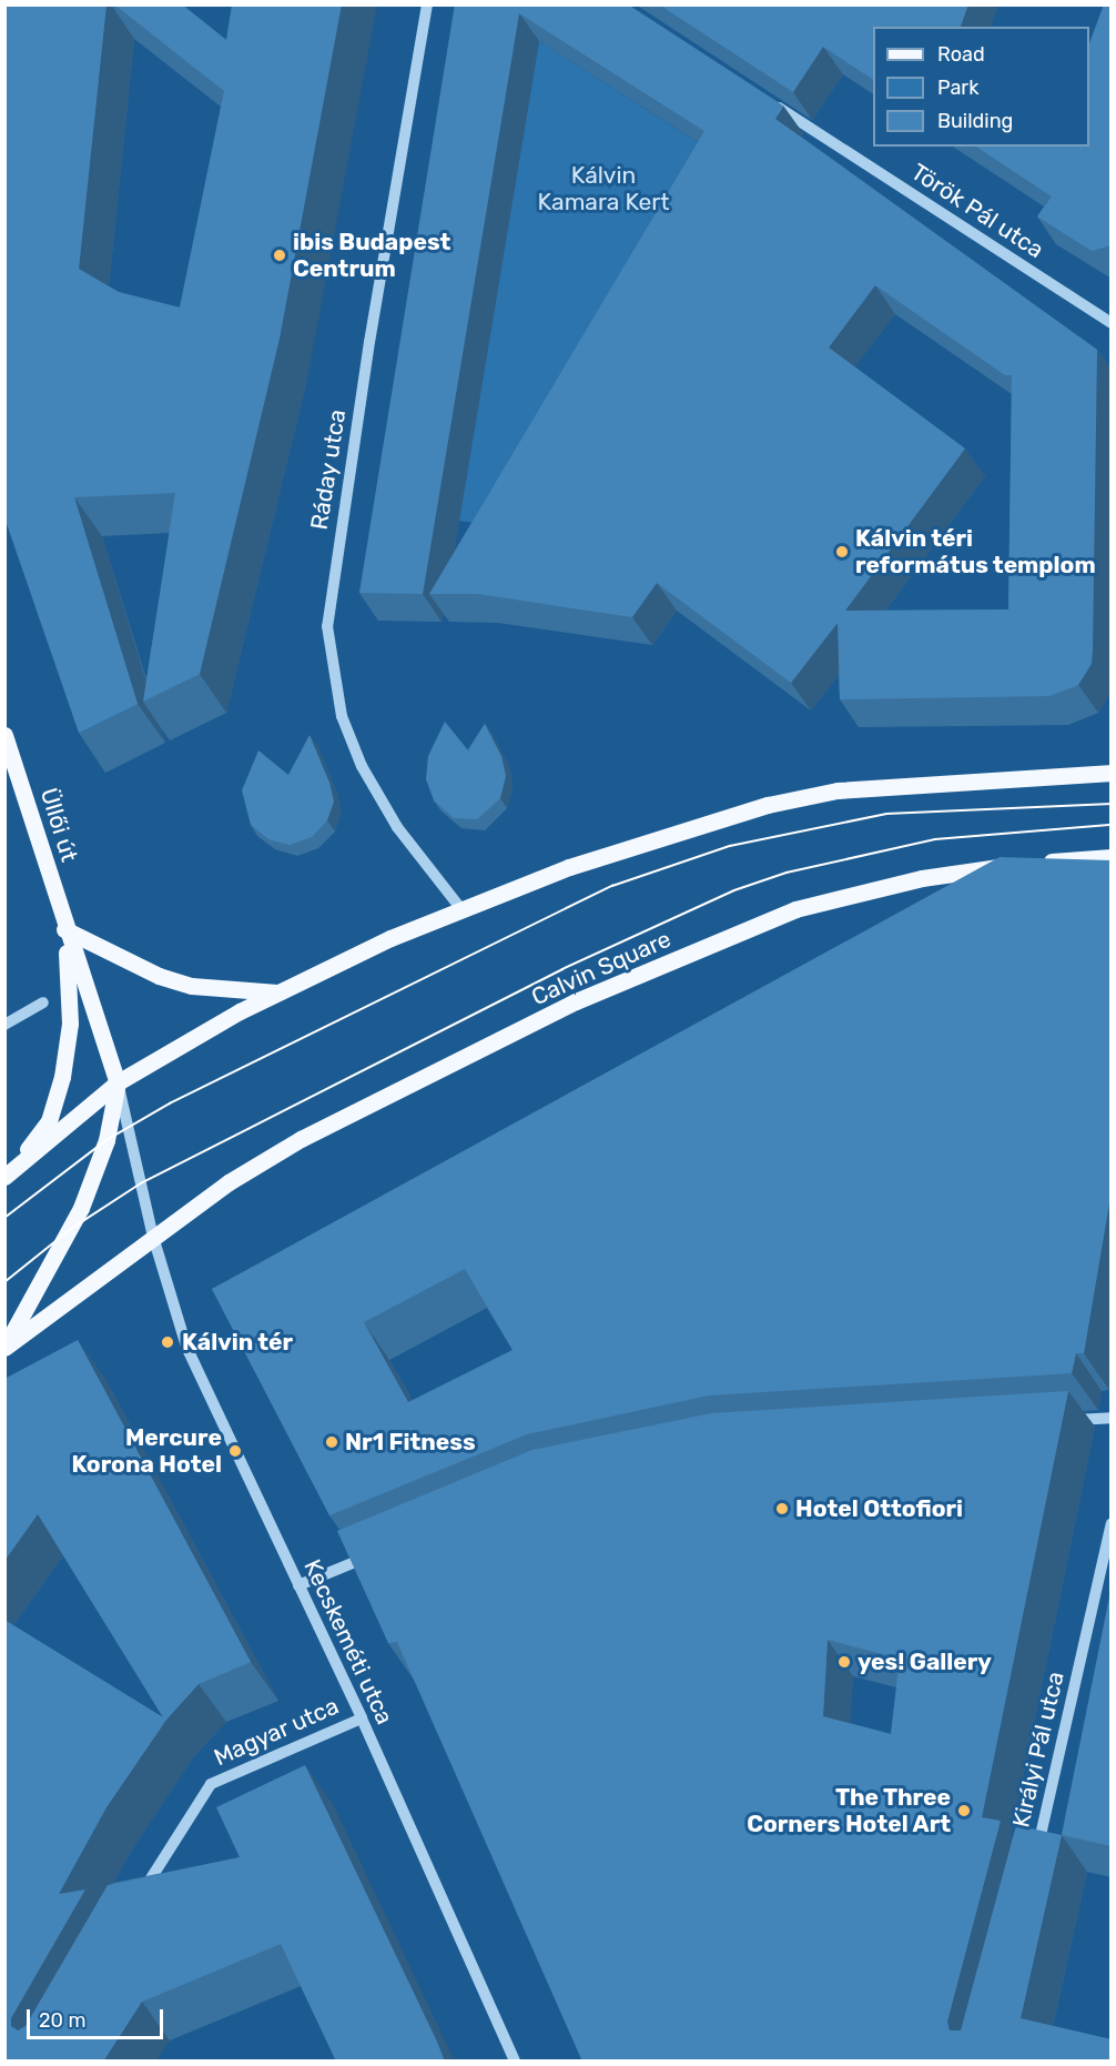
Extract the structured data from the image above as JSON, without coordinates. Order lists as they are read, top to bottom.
{
  "streets": {
    "main road": ["Üllői út", "Calvin Square"],
    "street": [
      "Török Pál utca",
      "Ráday utca",
      "Kecskeméti utca",
      "Magyar utca",
      "Királyi Pál utca"
    ]
  },
  "crossings": [
    ["Calvin Square", "Kecskeméti utca"],
    ["Kecskeméti utca", "Magyar utca"]
  ],
  "parks": ["Kálvin Kamara Kert"],
  "places": [
    "ibis Budapest Centrum",
    "Kálvin téri református templom",
    "Kálvin tér",
    "Nr1 Fitness",
    "Mercure Korona Hotel",
    "Hotel Ottofiori",
    "yes! Gallery",
    "The Three Corners Hotel Art"
  ],
  "legend": ["Road", "Park", "Building"],
  "scale_bar": "20 m"
}
